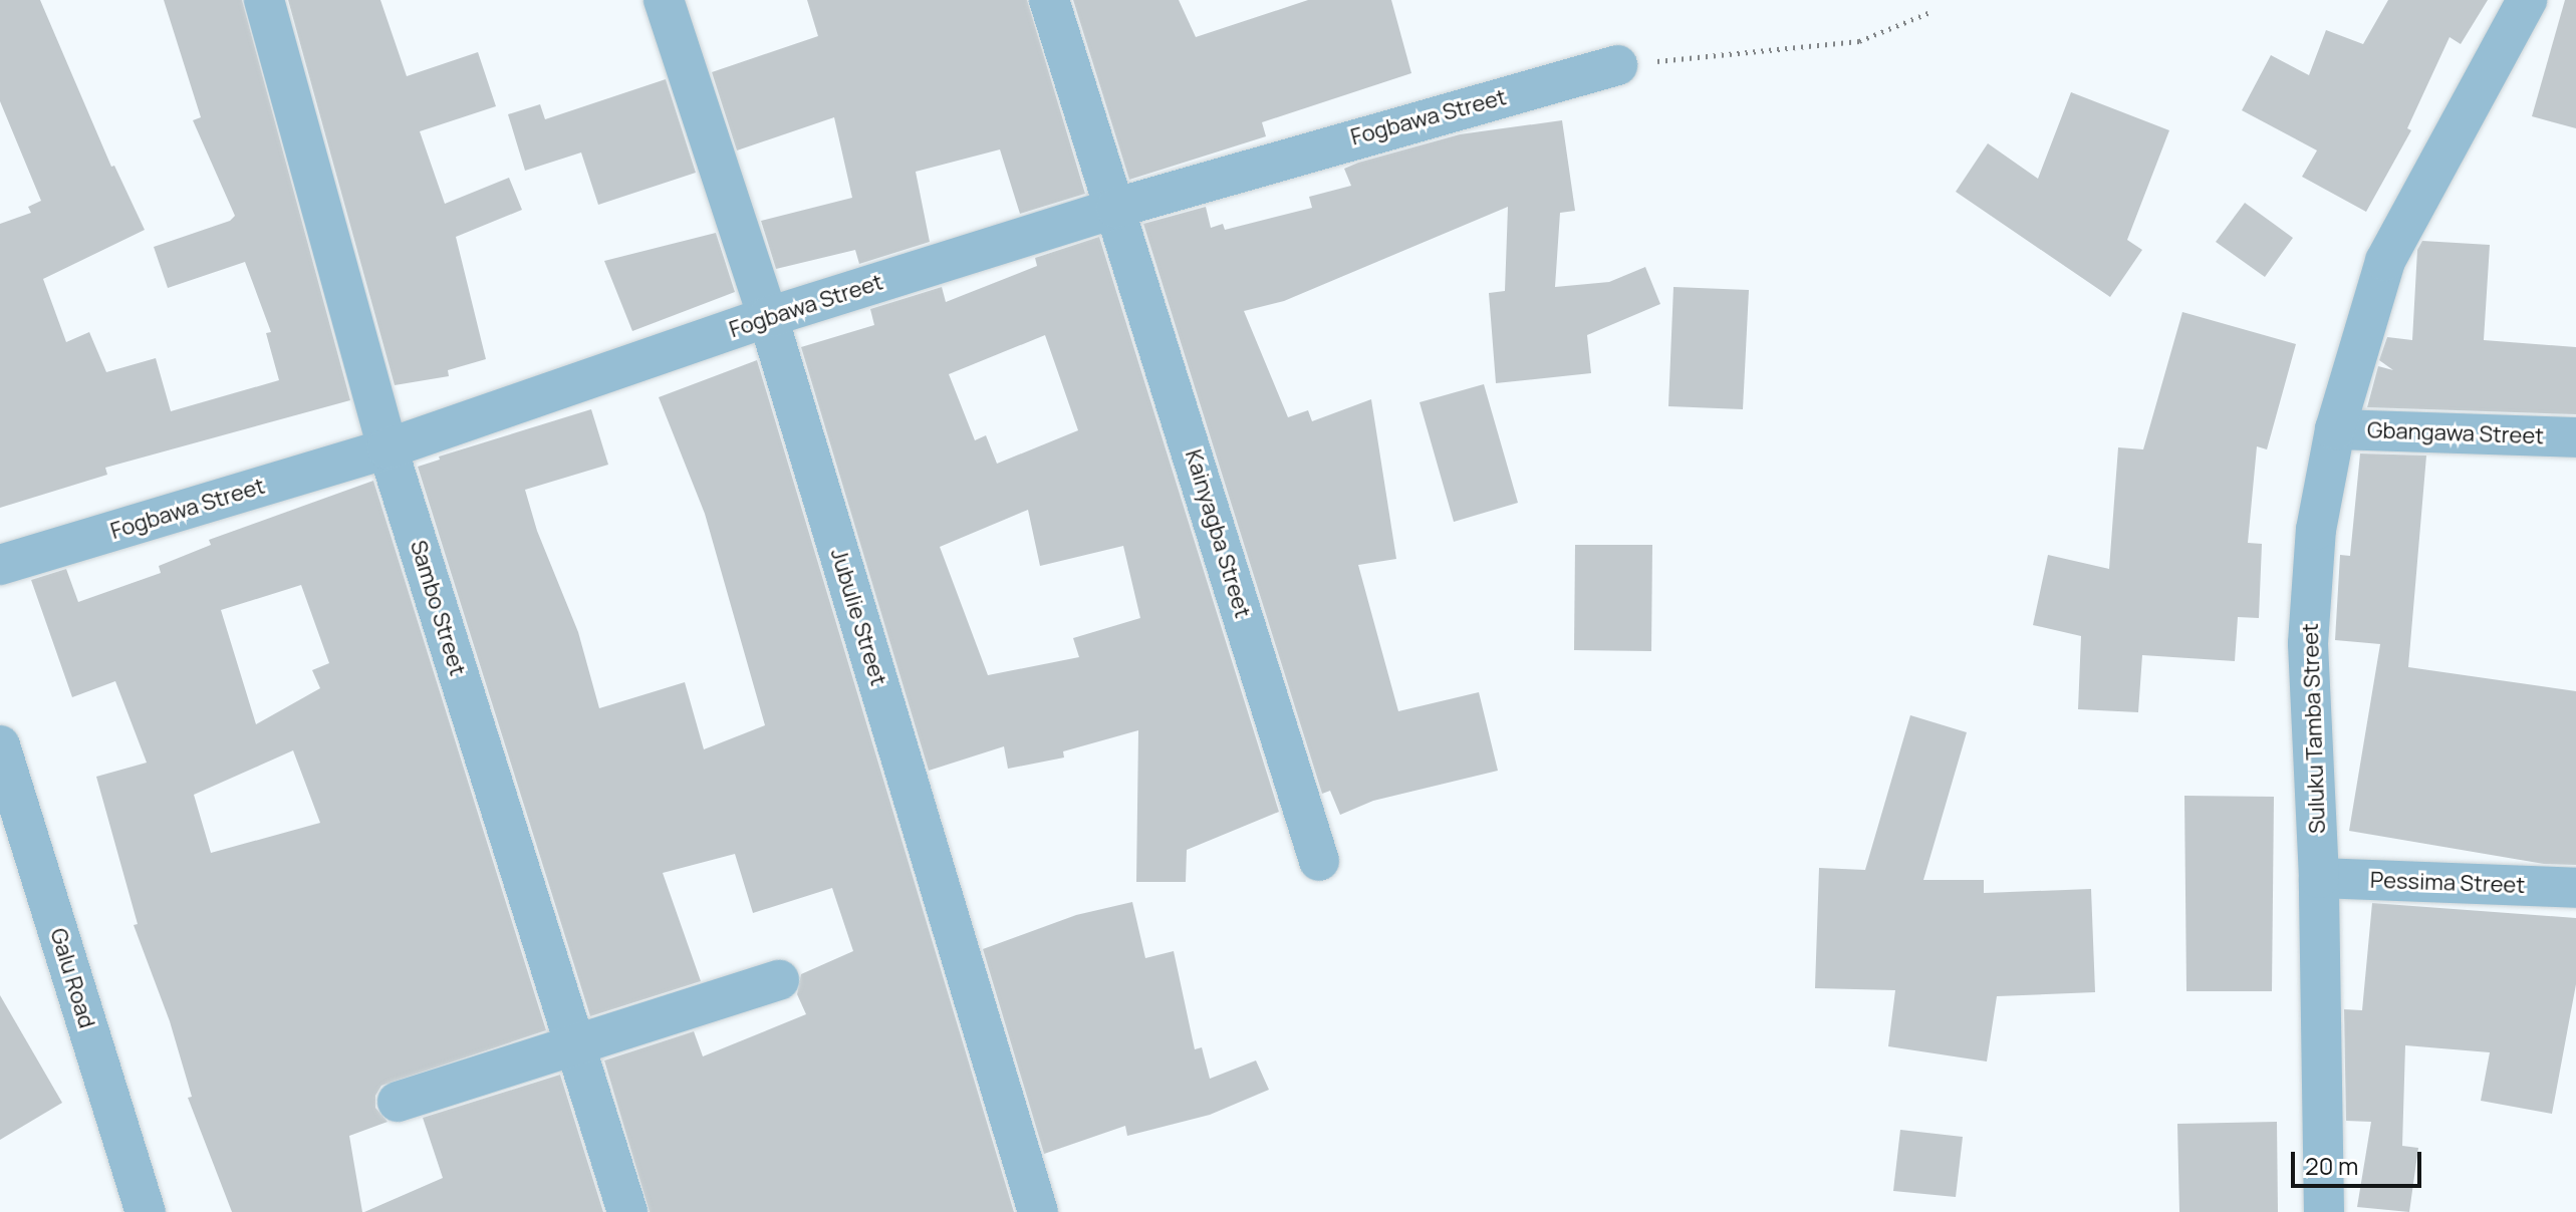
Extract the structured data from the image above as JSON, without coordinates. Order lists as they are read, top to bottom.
{
  "streets": {
    "street": [
      "Fogbawa Street",
      "Gbangawa Street",
      "Kainyagba Street",
      "Sambo Street",
      "Jubulie Street",
      "Suluku Tamba Street",
      "Pessima Street",
      "Galu Road"
    ]
  },
  "crossings": [
    ["Fogbawa Street", "Kainyagba Street"],
    ["Fogbawa Street", "Sambo Street"],
    ["Fogbawa Street", "Jubulie Street"],
    ["Gbangawa Street", "Suluku Tamba Street"],
    ["Suluku Tamba Street", "Pessima Street"]
  ],
  "scale_bar": "20 m"
}
